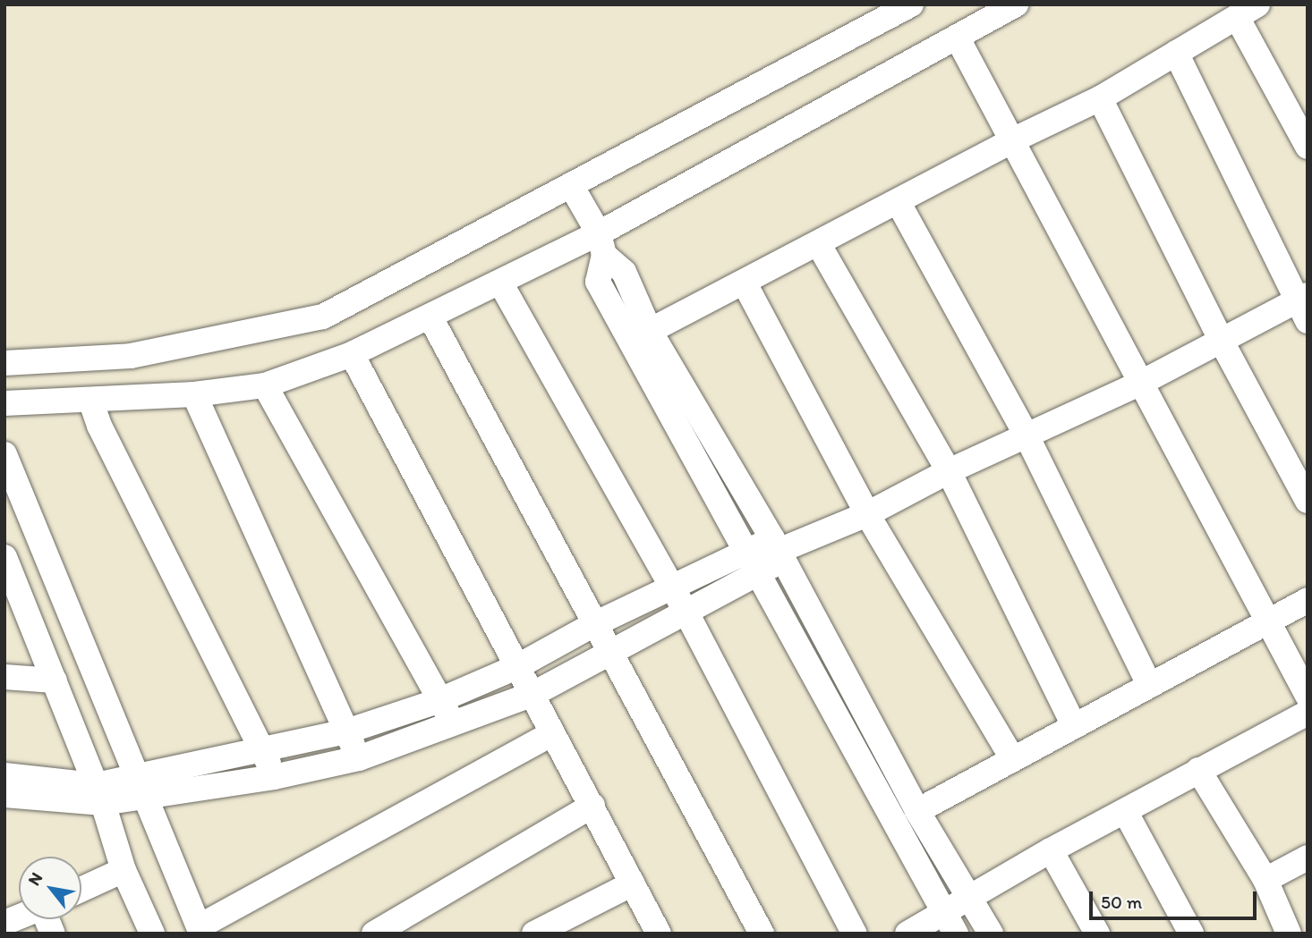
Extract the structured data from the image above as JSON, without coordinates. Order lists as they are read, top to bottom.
{
  "scale_bar": "50 m",
  "north": "top left"
}
